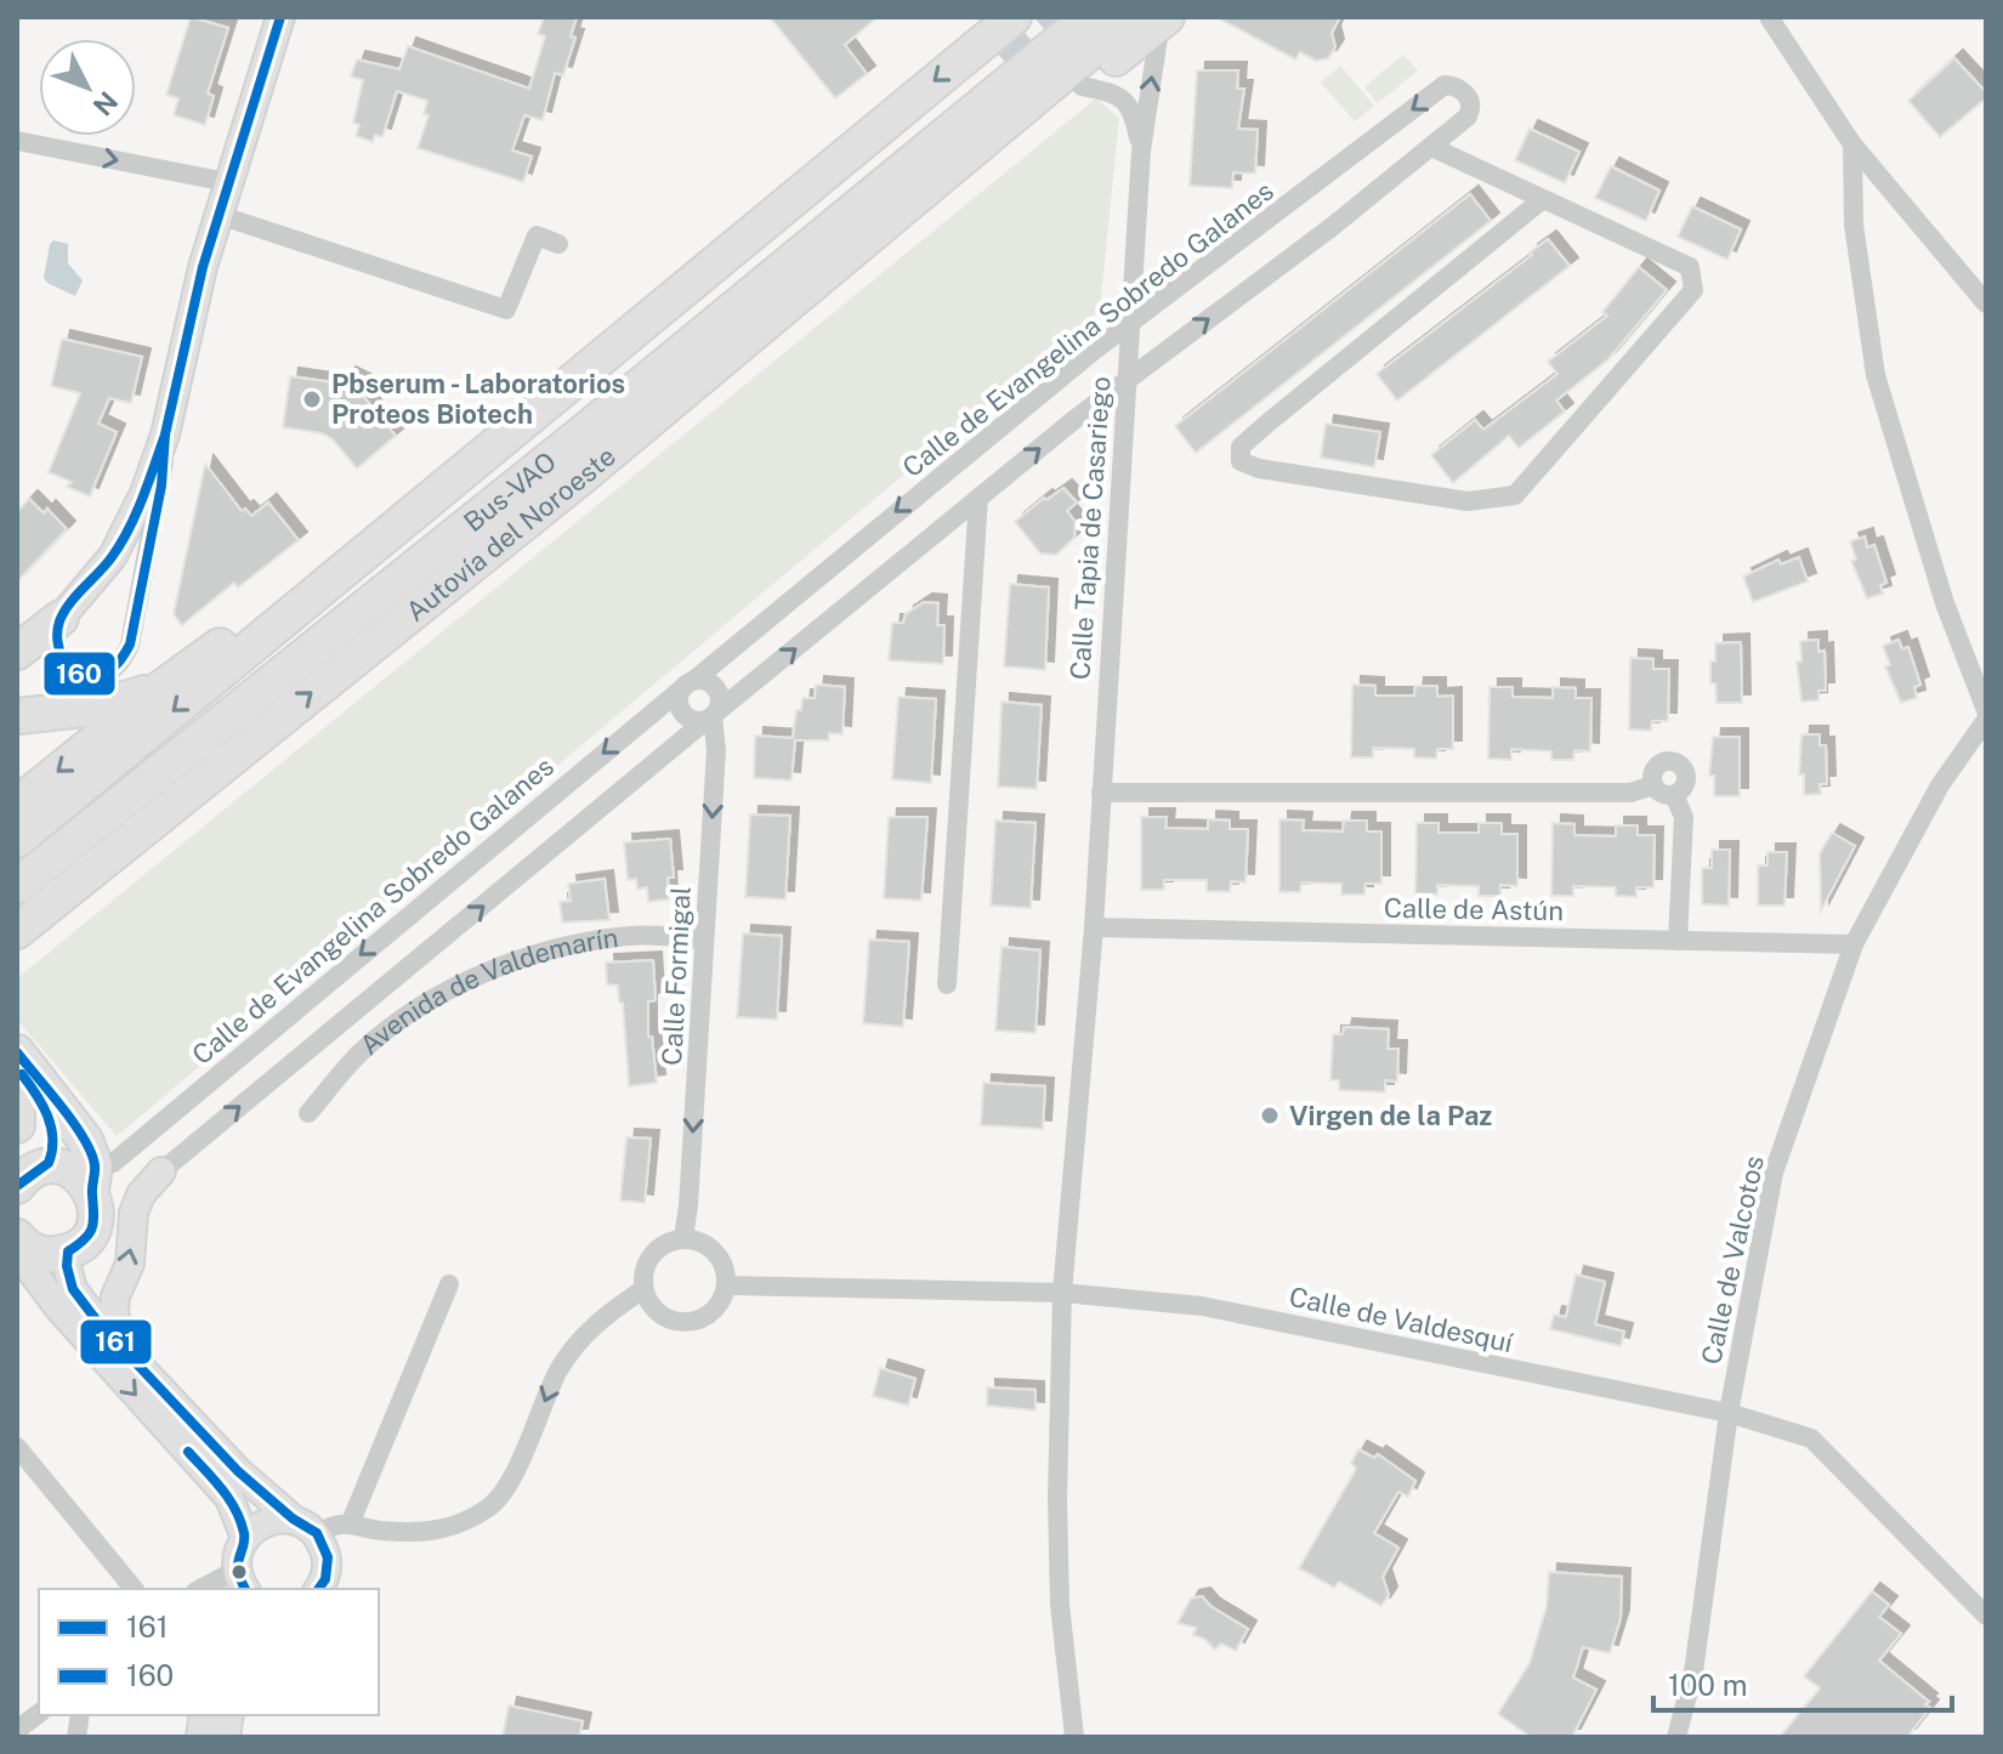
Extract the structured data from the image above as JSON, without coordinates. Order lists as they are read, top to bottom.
{
  "streets": {
    "highway": ["Bus-VAO", "Autovía del Noroeste"],
    "street": [
      "Calle de Evangelina Sobredo Galanes",
      "Calle Tapia de Casariego",
      "Calle de Astún",
      "Calle Formigal",
      "Avenida de Valdemarín",
      "Calle de Valcotos",
      "Calle de Valdesquí"
    ]
  },
  "crossings": [
    ["Calle de Evangelina Sobredo Galanes", "Calle Tapia de Casariego"],
    ["Calle de Evangelina Sobredo Galanes", "Calle Formigal"],
    ["Calle Tapia de Casariego", "Autovía del Noroeste"],
    ["Calle Tapia de Casariego", "Calle de Astún"],
    ["Calle Tapia de Casariego", "Calle de Valdesquí"],
    ["Calle de Astún", "Calle de Valcotos"],
    ["Calle Formigal", "Avenida de Valdemarín"],
    ["Calle Formigal", "Calle de Valdesquí"],
    ["Calle de Valcotos", "Calle de Valdesquí"]
  ],
  "one_way": ["Calle Formigal"],
  "places": ["Pbserum - Laboratorios Proteos Biotech", "Virgen de la Paz"],
  "lines": ["transit line 160", "transit line 161"],
  "legend": ["161", "160"],
  "scale_bar": "100 m",
  "north": "bottom right"
}
